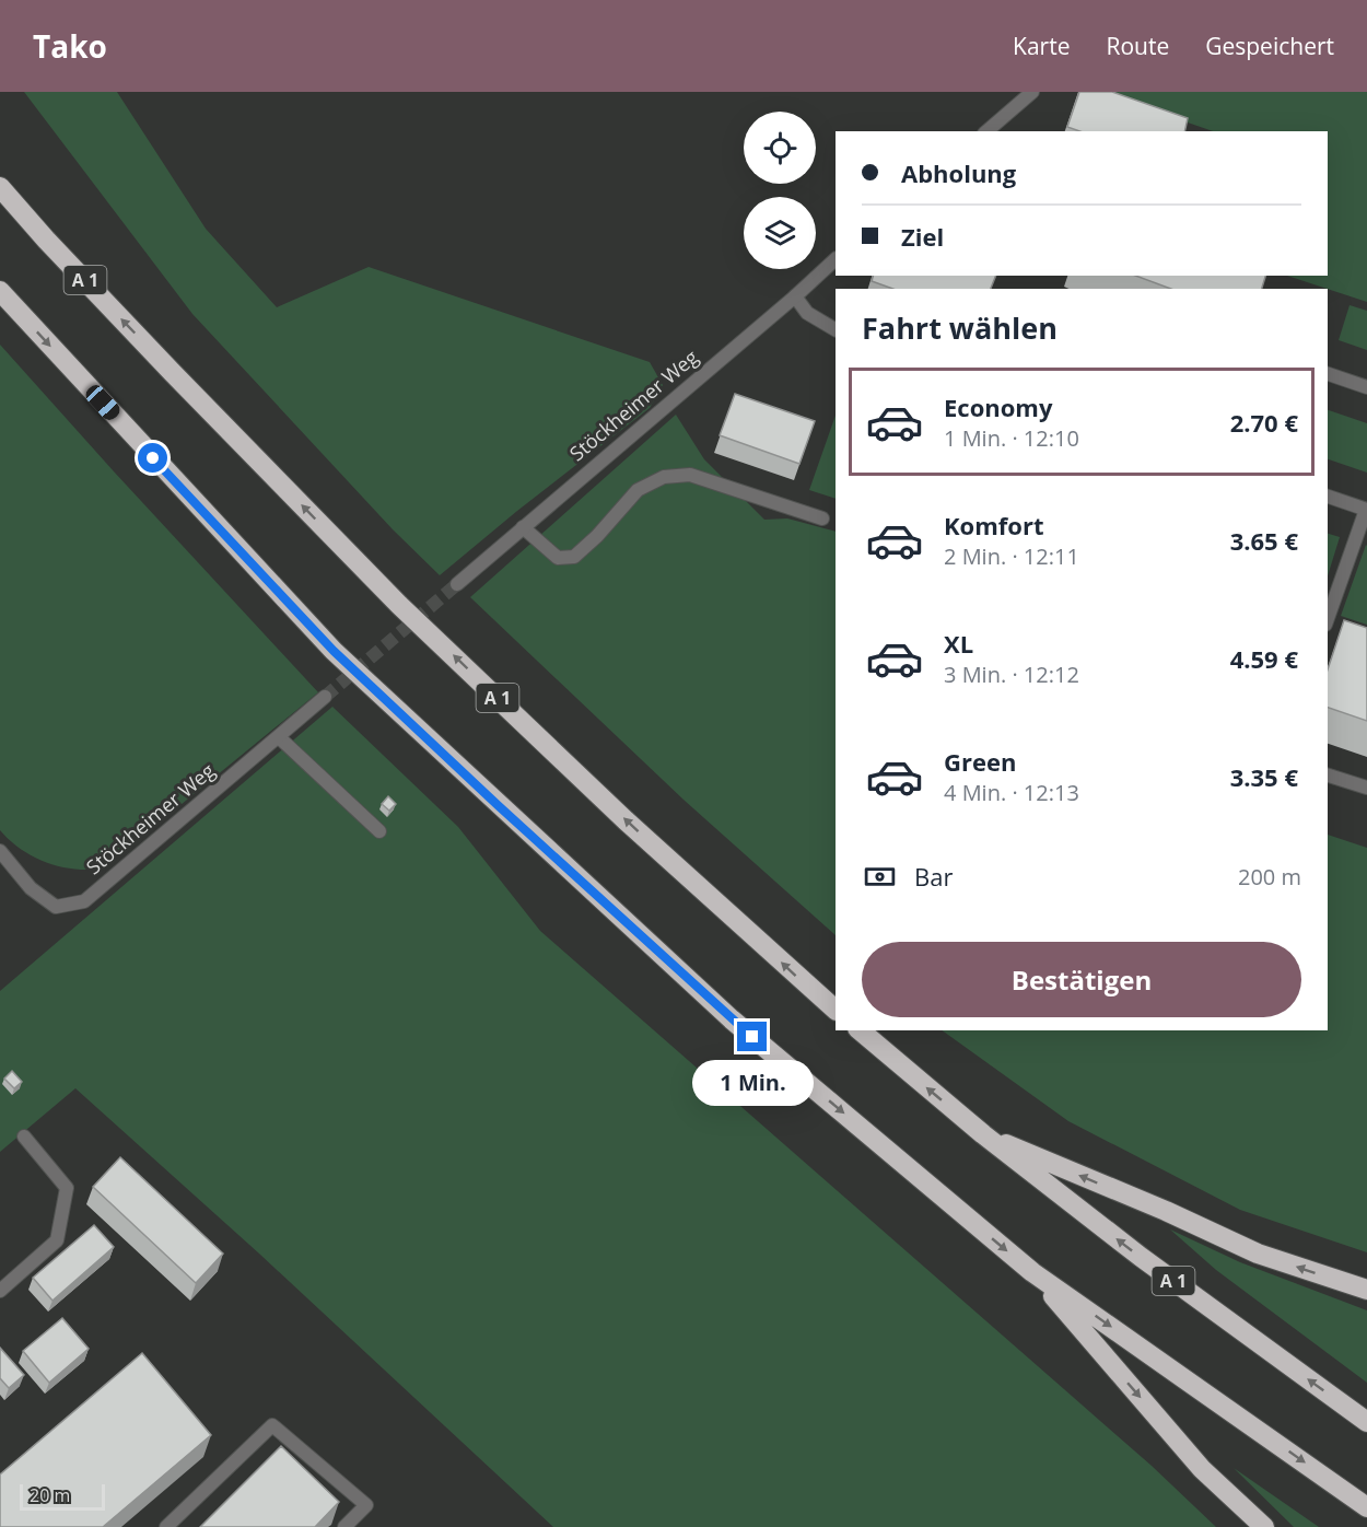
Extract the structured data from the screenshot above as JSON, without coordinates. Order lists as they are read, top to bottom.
{
  "streets": {
    "highway": ["A 1"],
    "street": ["Stöckheimer Weg"]
  },
  "scale_bar": "20 m",
  "page": {
    "header": "Tako",
    "nav": ["Karte", "Route", "Gespeichert"],
    "banner": ["Abholung", "Ziel"],
    "heading": "Fahrt wählen",
    "list": [
      {
        "name": "Economy",
        "note": "1 Min. · 12:10",
        "value": "2.70 €"
      },
      {
        "name": "Komfort",
        "note": "2 Min. · 12:11",
        "value": "3.65 €"
      },
      {
        "name": "XL",
        "note": "3 Min. · 12:12",
        "value": "4.59 €"
      },
      {
        "name": "Green",
        "note": "4 Min. · 12:13",
        "value": "3.35 €"
      }
    ],
    "pay": ["Bar", "200 m"],
    "buttons": "Bestätigen",
    "bubble": "1 Min.",
    "scale": "20 m"
  }
}
